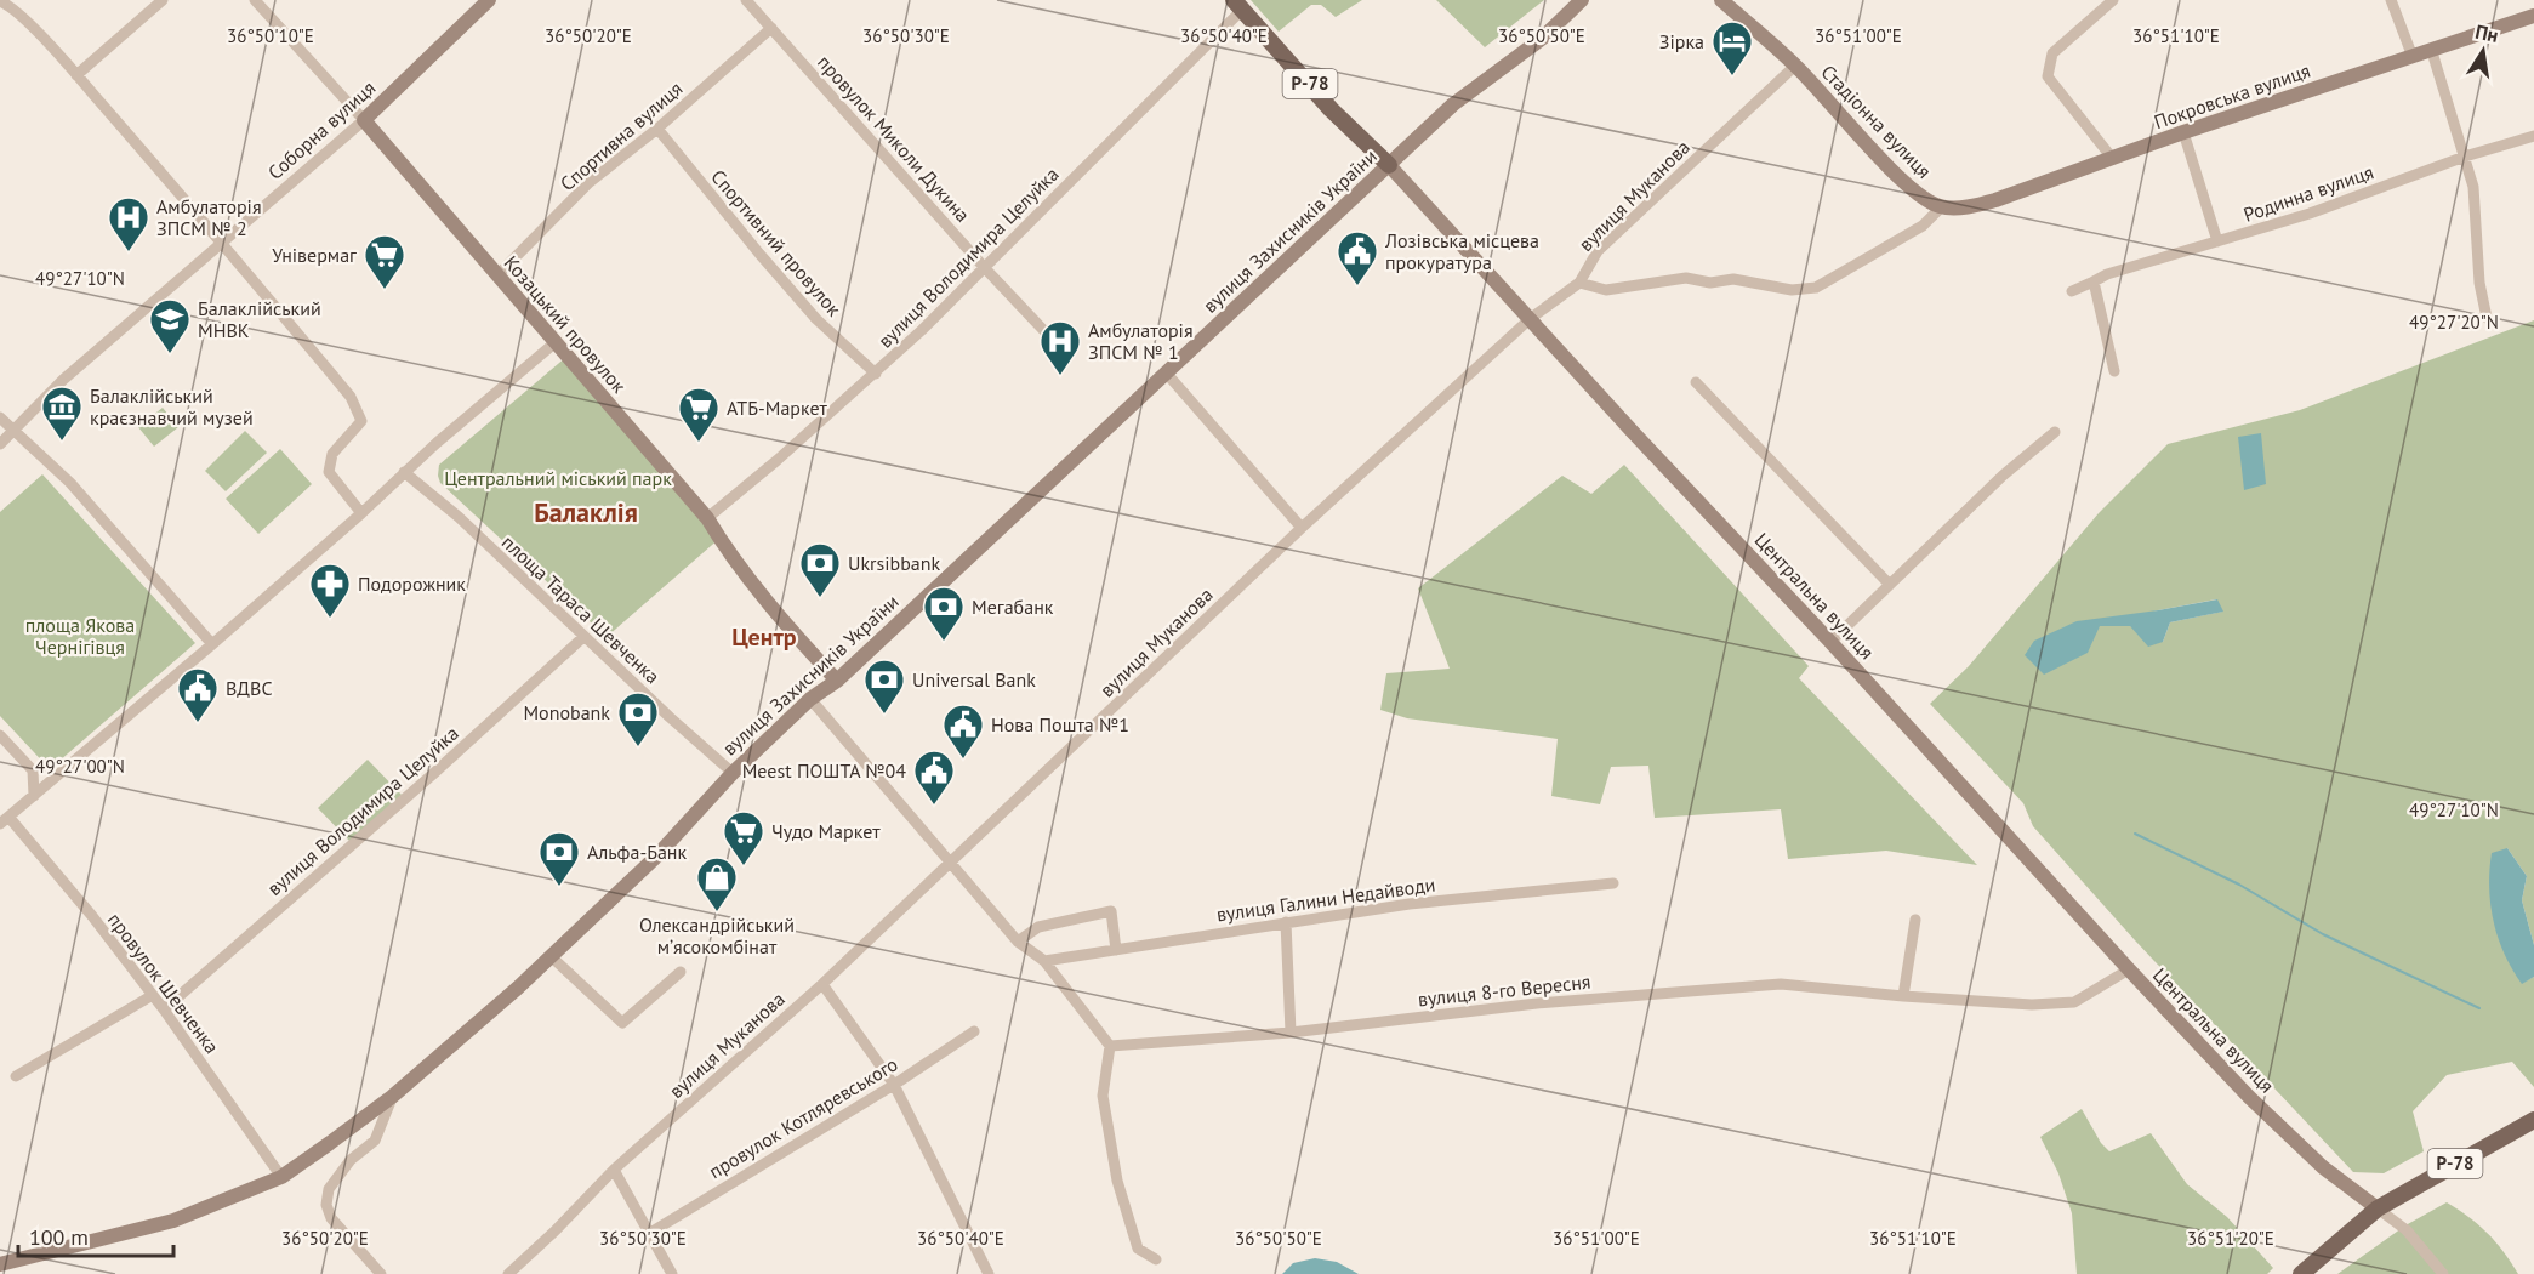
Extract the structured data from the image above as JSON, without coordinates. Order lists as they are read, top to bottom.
{
  "streets": {
    "main road": ["Р-78", "Центральна вулиця"],
    "street": [
      "Покровська вулиця",
      "Стадіонна вулиця",
      "Соборна вулиця",
      "Спортивна вулиця",
      "провулок Миколи Дукина",
      "Родинна вулиця",
      "вулиця Муканова",
      "вулиця Захисників України",
      "Спортивний провулок",
      "вулиця Володимира Целуйка",
      "Козацький провулок",
      "площа Тараса Шевченка",
      "вулиця Галини Недайводи",
      "провулок Шевченка",
      "вулиця 8-го Вересня",
      "провулок Котляревського"
    ]
  },
  "crossings": [
    ["Р-78", "Центральна вулиця"],
    ["Покровська вулиця", "Стадіонна вулиця"],
    ["Стадіонна вулиця", "вулиця Муканова"],
    ["Соборна вулиця", "Козацький провулок"],
    ["Спортивна вулиця", "провулок Миколи Дукина"],
    ["Спортивна вулиця", "Спортивний провулок"],
    ["Спортивна вулиця", "Козацький провулок"],
    ["провулок Миколи Дукина", "вулиця Володимира Целуйка"],
    ["вулиця Муканова", "Центральна вулиця"],
    ["вулиця Захисників України", "Козацький провулок"],
    ["вулиця Захисників України", "Центральна вулиця"],
    ["вулиця Захисників України", "площа Тараса Шевченка"],
    ["вулиця Захисників України", "провулок Шевченка"],
    ["Спортивний провулок", "вулиця Володимира Целуйка"],
    ["вулиця Володимира Целуйка", "Козацький провулок"],
    ["вулиця Володимира Целуйка", "Центральна вулиця"],
    ["вулиця Володимира Целуйка", "площа Тараса Шевченка"],
    ["вулиця Володимира Целуйка", "провулок Шевченка"],
    ["Центральна вулиця", "вулиця 8-го Вересня"]
  ],
  "districts": ["Балаклія", "Центр"],
  "parks": ["Центральний міський парк", "площа Якова Чернігівця"],
  "places": {
    "hotel": ["Зірка"],
    "hospital": ["Амбулаторія ЗПСМ № 2", "Амбулаторія ЗПСМ № 1"],
    "public building": [
      "Лозівська місцева прокуратура",
      "ВДВС",
      "Нова Пошта №1",
      "Meest ПОШТА №04"
    ],
    "supermarket": ["Універмаг", "АТБ-Маркет", "Чудо Маркет"],
    "school or university": ["Балаклійський МНВК"],
    "museum": ["Балаклійський краєзнавчий музей"],
    "bank": [
      "Ukrsibbank",
      "Мегабанк",
      "Universal Bank",
      "Monobank",
      "Альфа-Банк"
    ],
    "pharmacy": ["Подорожник"],
    "shop": ["Олександрійський мʼясокомбінат"]
  },
  "scale_bar": "100 m",
  "north": "top",
  "coordinates": [
    "36°50'10\"E",
    "36°50'20\"E",
    "36°50'30\"E",
    "36°50'40\"E",
    "36°50'50\"E",
    "36°51'00\"E",
    "36°51'10\"E",
    "49°27'10\"N",
    "49°27'20\"N",
    "49°27'00\"N",
    "36°51'20\"E"
  ]
}
